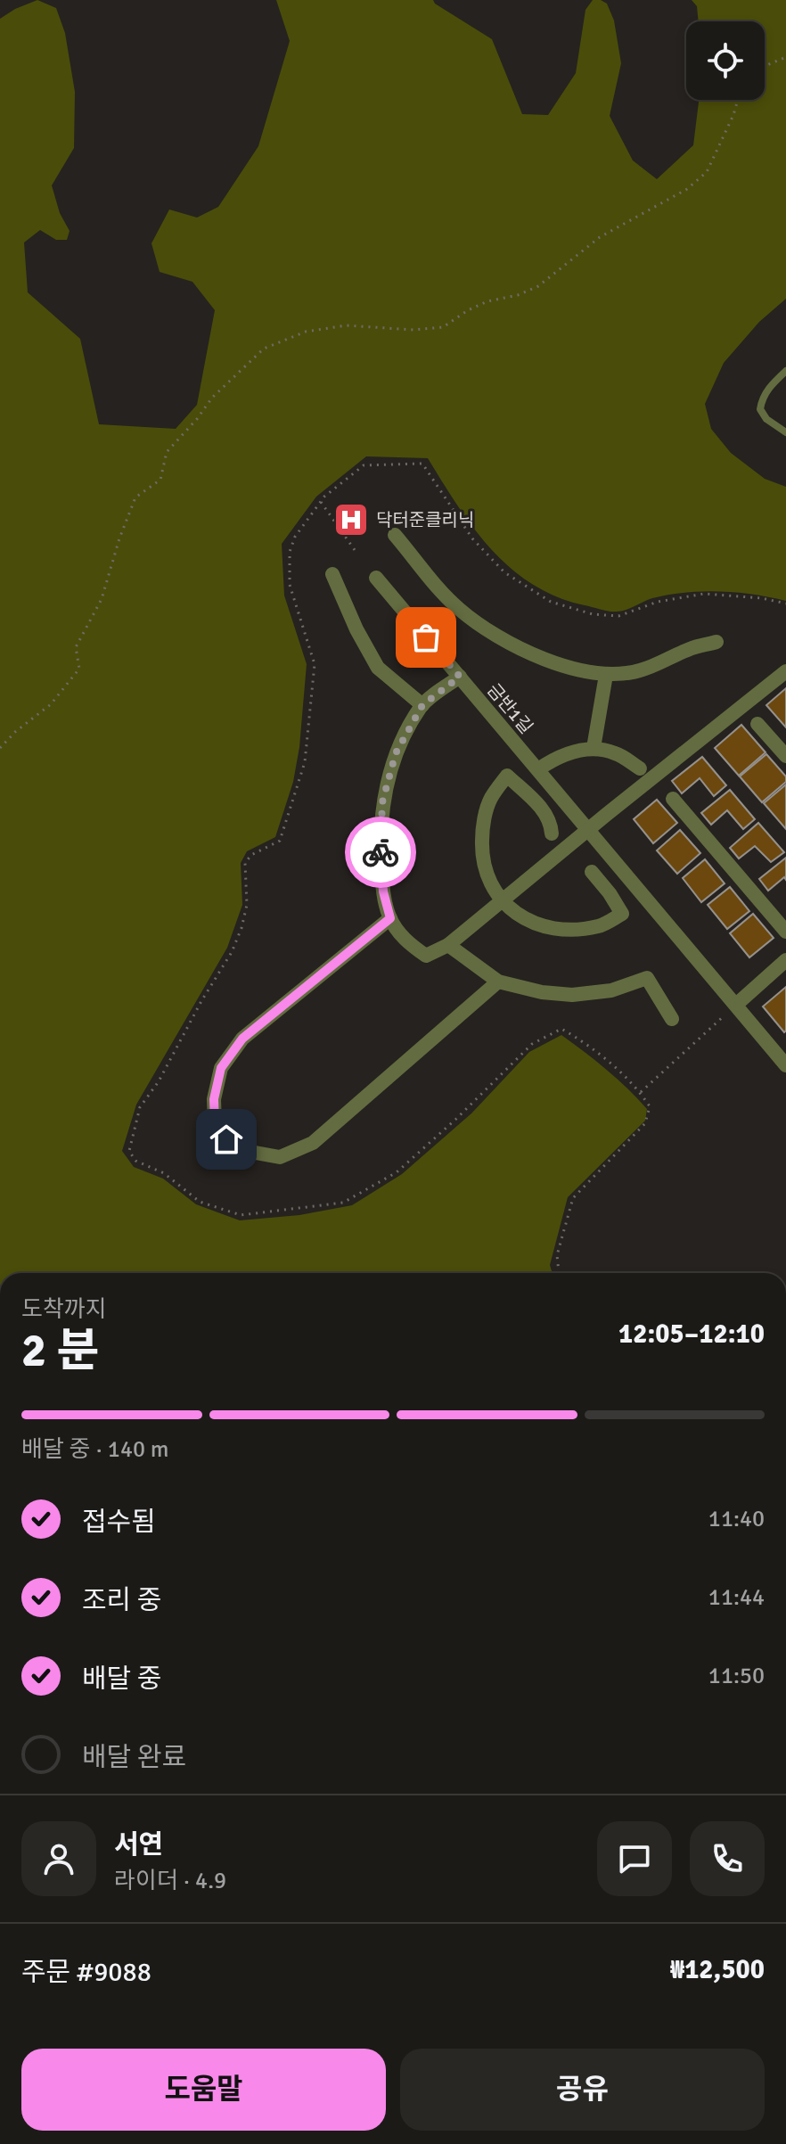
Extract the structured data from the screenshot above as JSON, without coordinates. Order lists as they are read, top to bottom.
{
  "streets": {
    "street": ["금반1길"]
  },
  "places": {
    "hospital": ["닥터준클리닉"]
  },
  "page": {
    "heading": ["2 분", "도착까지", "12:05–12:10"],
    "panel": [
      "서연",
      "라이더 · 4.9",
      "주문 #9088",
      "₩12,500"
    ],
    "bar": "배달 중 · 140 m",
    "list": [
      ["접수됨", "11:40"],
      ["조리 중", "11:44"],
      ["배달 중", "11:50"],
      "배달 완료"
    ],
    "buttons": ["도움말", "공유"]
  }
}
